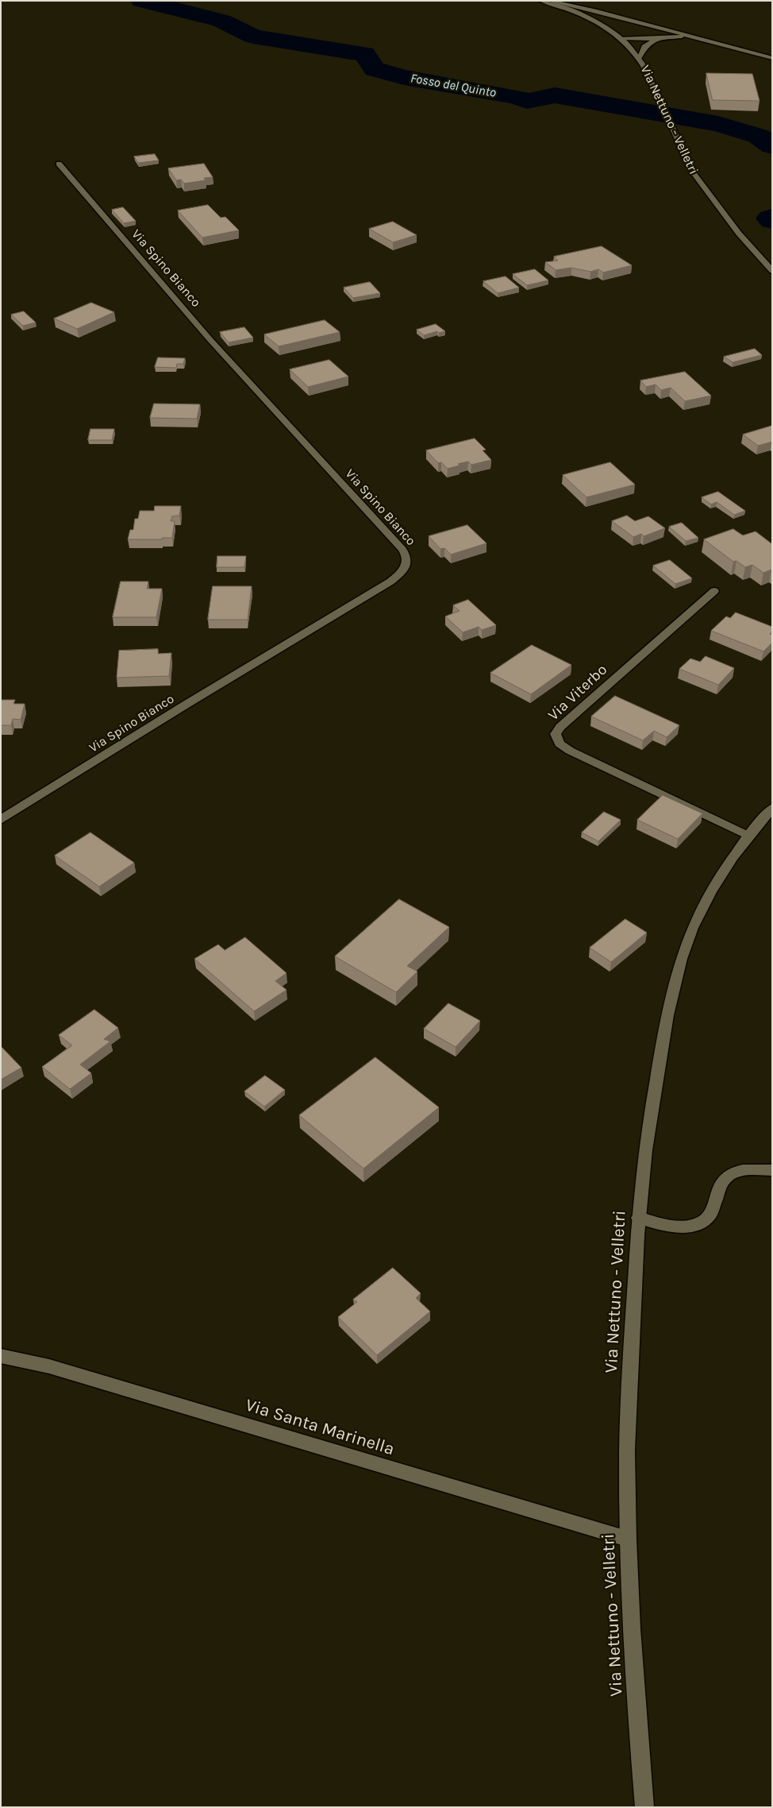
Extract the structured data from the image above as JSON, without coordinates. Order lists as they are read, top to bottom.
{
  "streets": {
    "street": [
      "Via Nettuno - Velletri",
      "Via Spino Bianco",
      "Via Viterbo",
      "Via Santa Marinella"
    ]
  },
  "crossings": [
    ["Via Nettuno - Velletri", "Via Viterbo"],
    ["Via Nettuno - Velletri", "Via Santa Marinella"]
  ],
  "water": ["Fosso del Quinto"]
}
